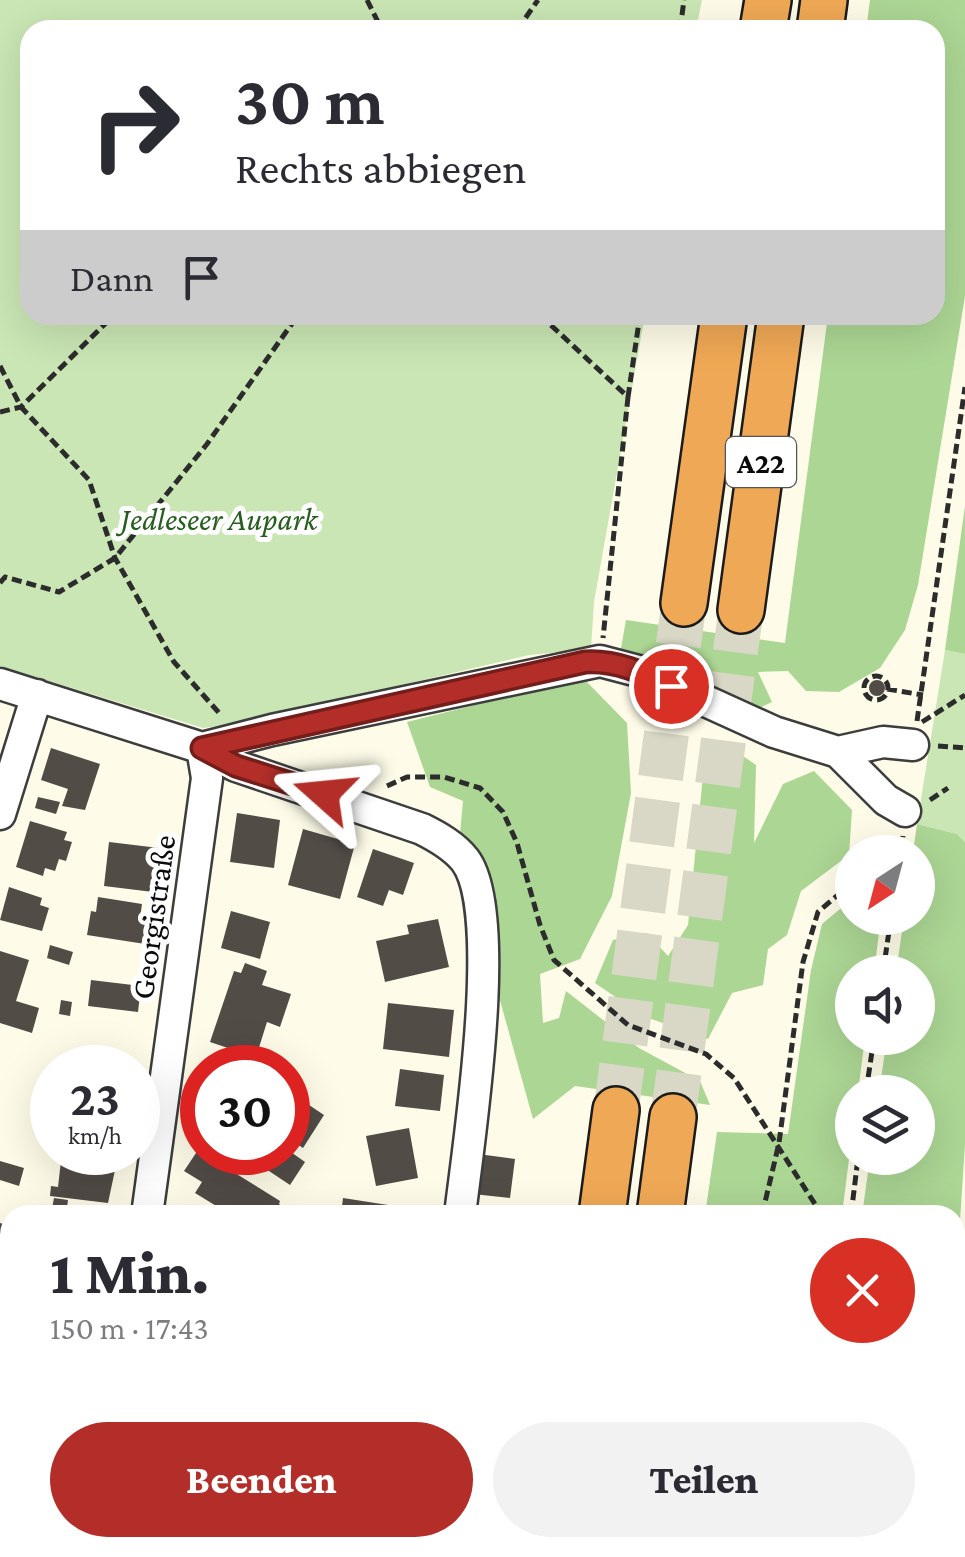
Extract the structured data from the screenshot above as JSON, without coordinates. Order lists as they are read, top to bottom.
{
  "streets": {
    "highway": ["A22"],
    "street": ["Georgistraße"]
  },
  "parks": ["Jedleseer Aupark"],
  "north": "bottom left",
  "page": {
    "turn": ["30 m", "Rechts abbiegen"],
    "then": "Dann",
    "speed": "23 km/h",
    "limit": "30",
    "heading": ["1 Min.", "150 m · 17:43"],
    "buttons": ["Beenden", "Teilen"]
  }
}
